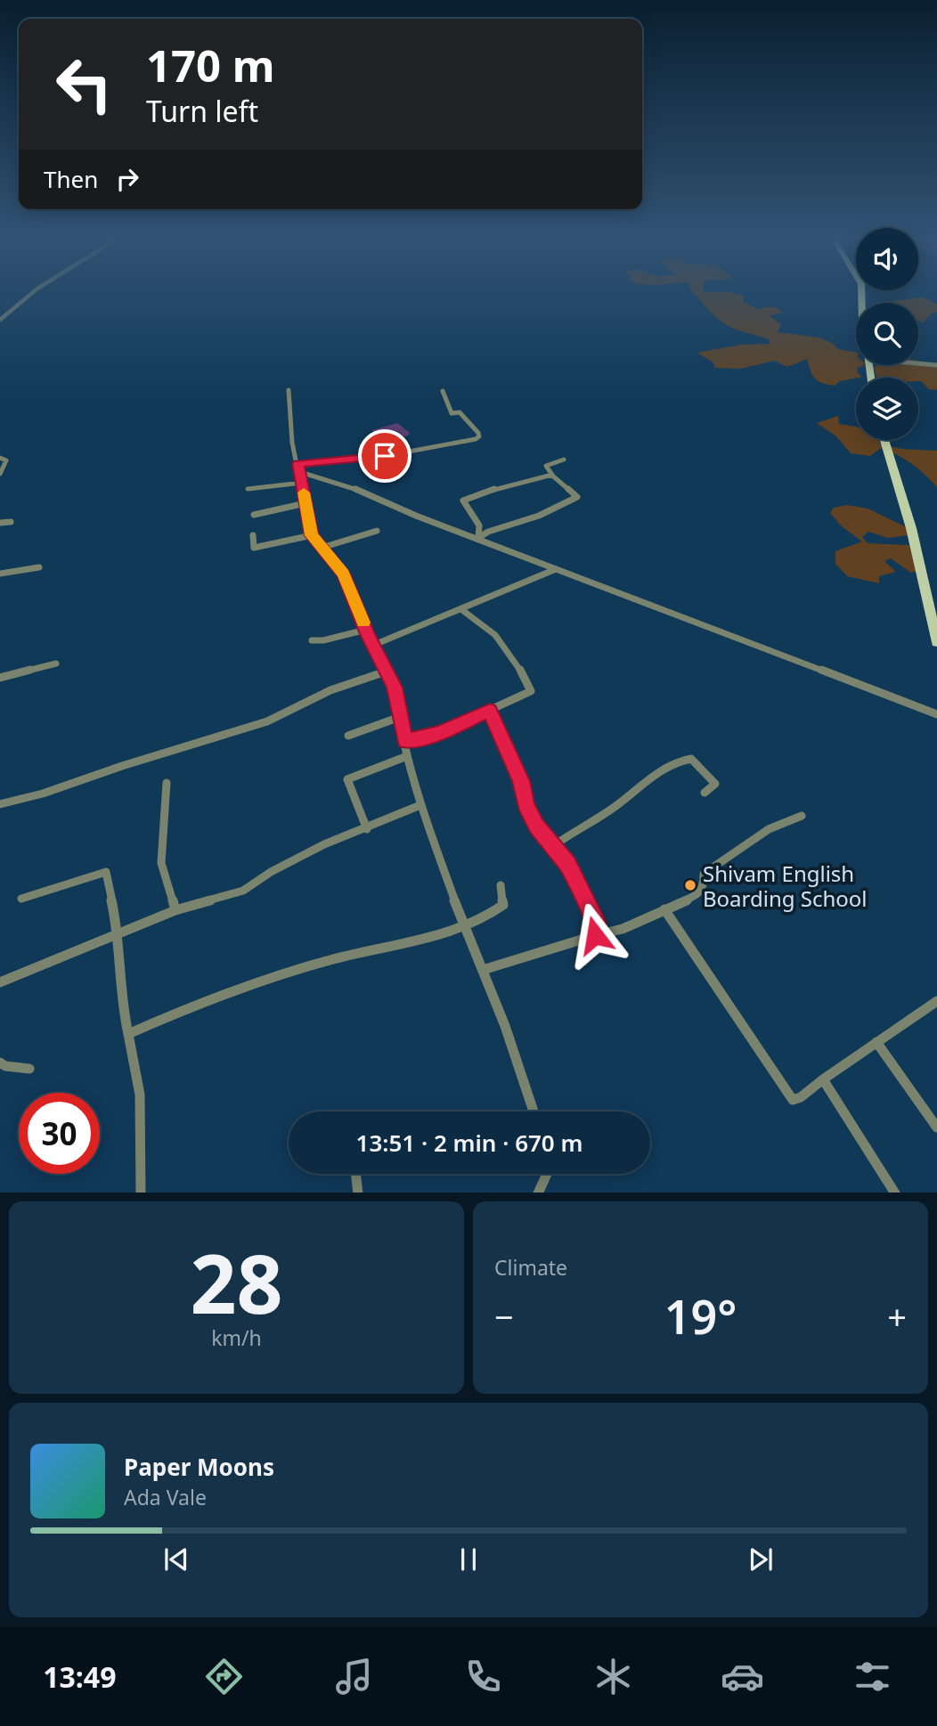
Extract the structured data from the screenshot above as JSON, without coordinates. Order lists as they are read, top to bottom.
{
  "places": ["Shivam English Boarding School"],
  "page": {
    "turn": ["170 m", "Turn left"],
    "then": "Then",
    "limit": "30",
    "trip": "13:51 · 2 min · 670 m",
    "tile": [
      ["28", "km/h"],
      "Climate"
    ],
    "heat": ["−", "19°", "+"],
    "song": ["Paper Moons", "Ada Vale"],
    "tabs": "13:49"
  }
}
